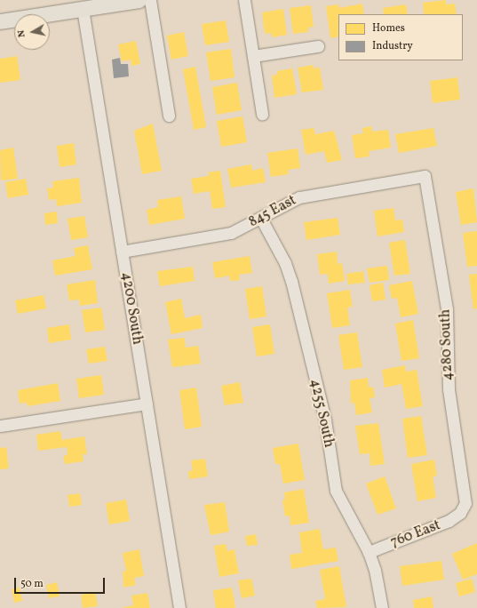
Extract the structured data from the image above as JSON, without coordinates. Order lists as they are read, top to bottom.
{
  "streets": {
    "street": [
      "845 East",
      "4200 South",
      "4280 South",
      "4255 South",
      "760 East"
    ]
  },
  "crossings": [
    ["845 East", "4200 South"],
    ["845 East", "4280 South"],
    ["845 East", "4255 South"],
    ["4280 South", "760 East"],
    ["4255 South", "760 East"]
  ],
  "legend": ["Homes", "Industry"],
  "scale_bar": "50 m",
  "north": "left"
}
